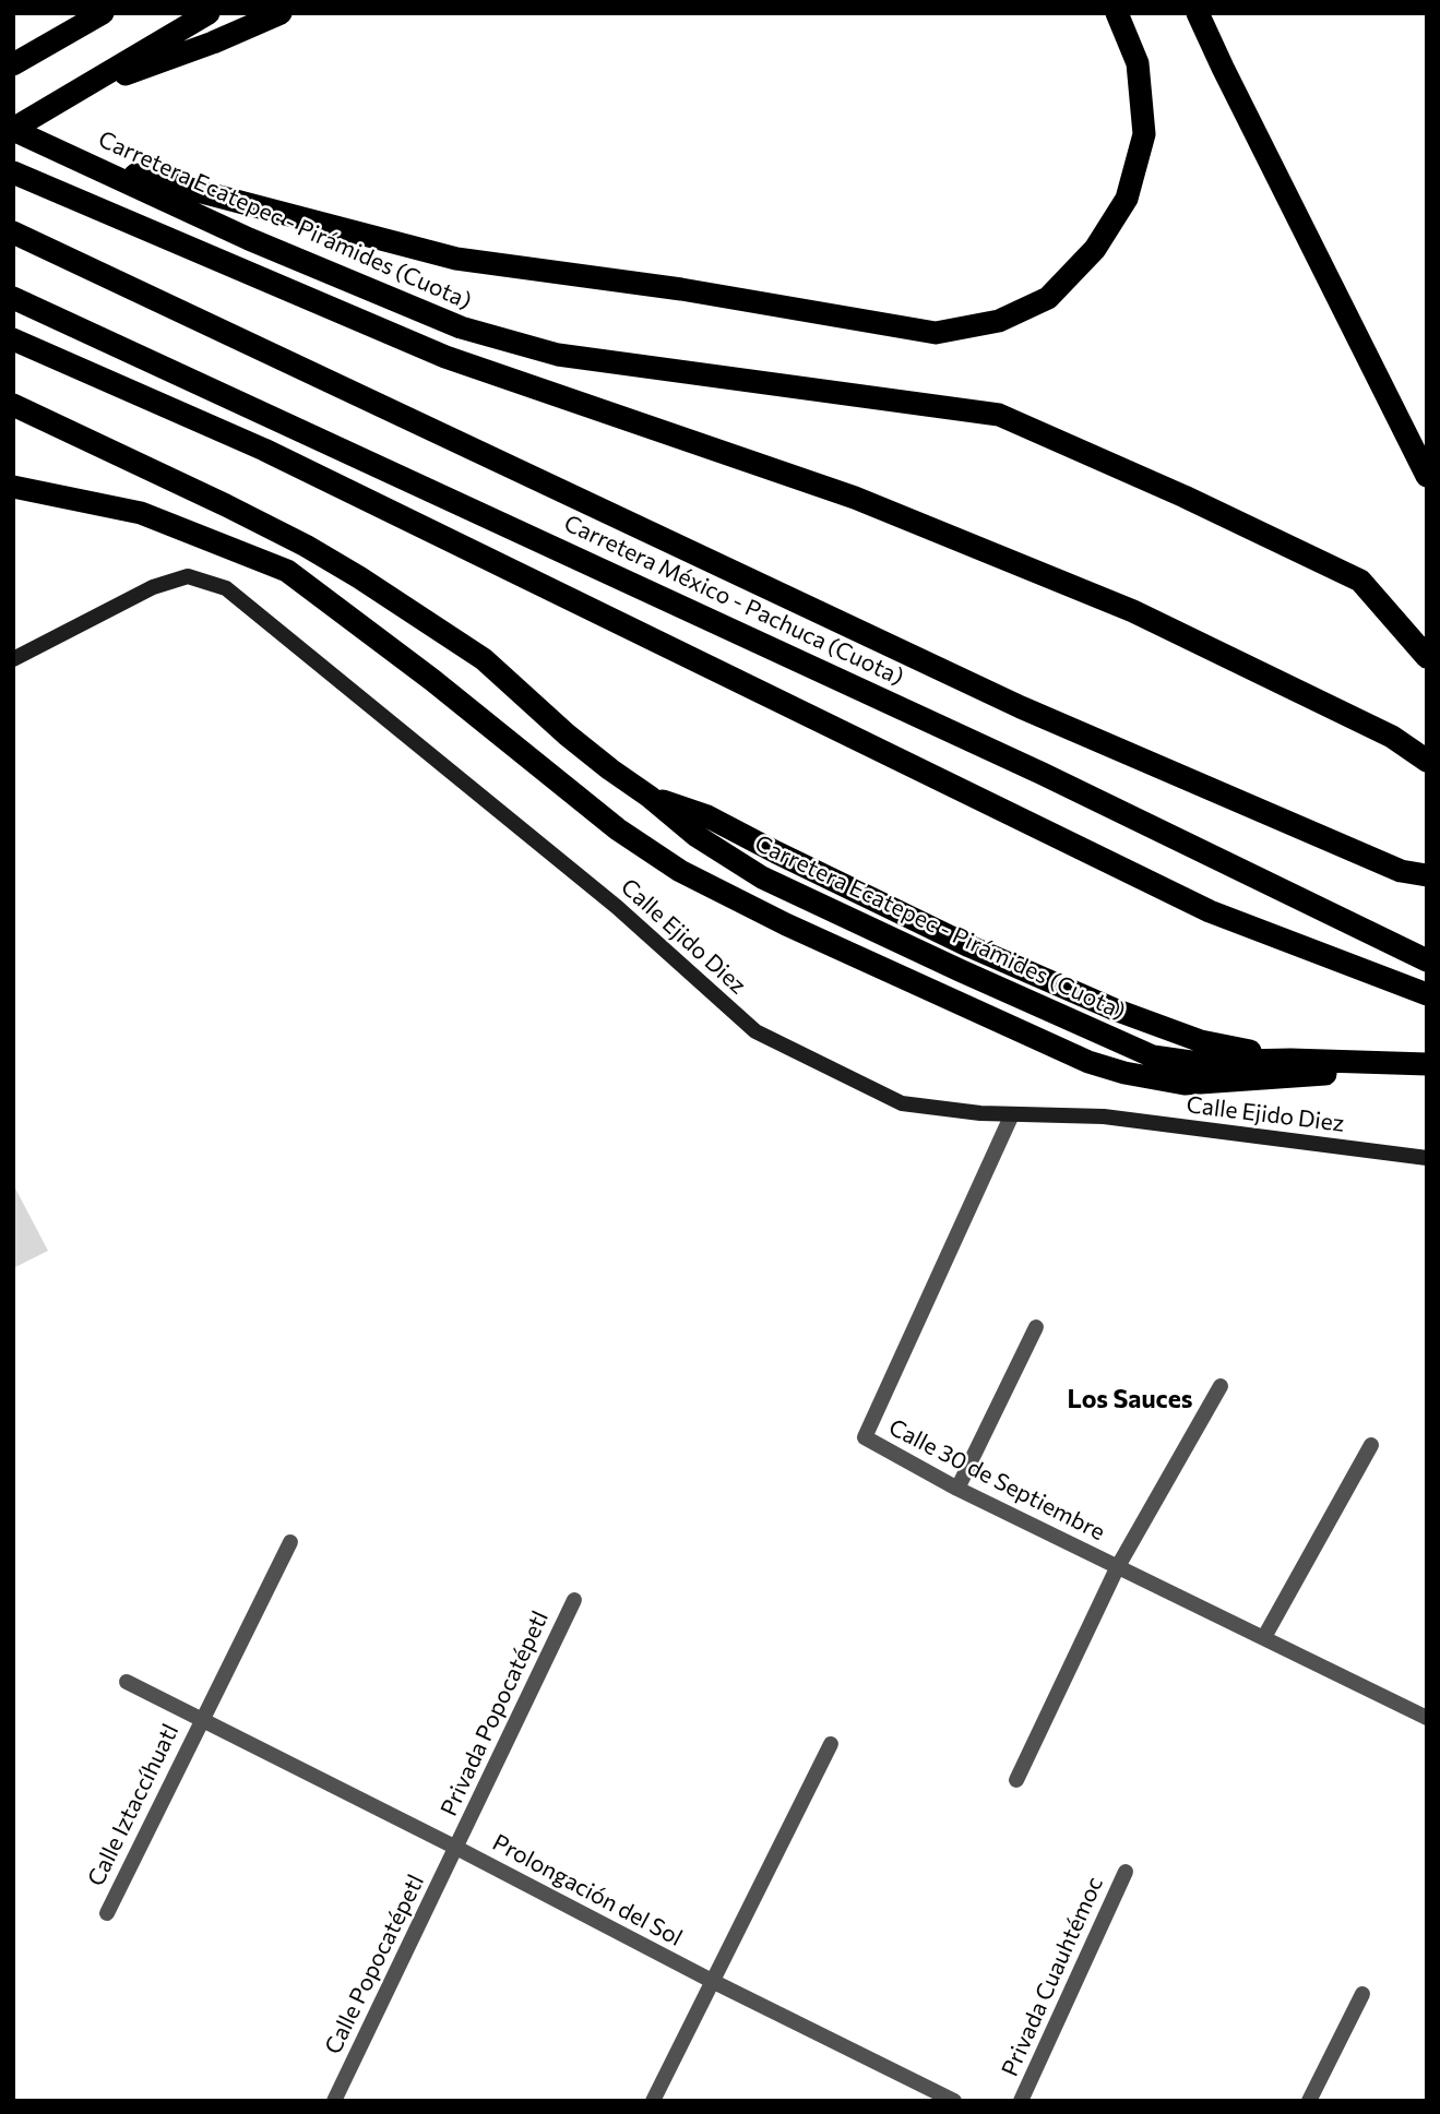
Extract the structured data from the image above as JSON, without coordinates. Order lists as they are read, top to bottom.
{
  "streets": {
    "highway": ["Carretera Ecatepec - Pirámides (Cuota)", "Carretera México - Pachuca (Cuota)"],
    "main road": ["Calle Ejido Diez"],
    "street": [
      "Calle 30 de Septiembre",
      "Privada Popocatépetl",
      "Calle Iztaccíhuatl",
      "Prolongación del Sol",
      "Calle Popocatépetl",
      "Privada Cuauhtémoc"
    ]
  },
  "crossings": [
    ["Calle Ejido Diez", "Calle 30 de Septiembre"],
    ["Privada Popocatépetl", "Prolongación del Sol"],
    ["Privada Popocatépetl", "Calle Popocatépetl"],
    ["Calle Iztaccíhuatl", "Prolongación del Sol"],
    ["Prolongación del Sol", "Calle Popocatépetl"]
  ],
  "districts": ["Los Sauces"]
}
